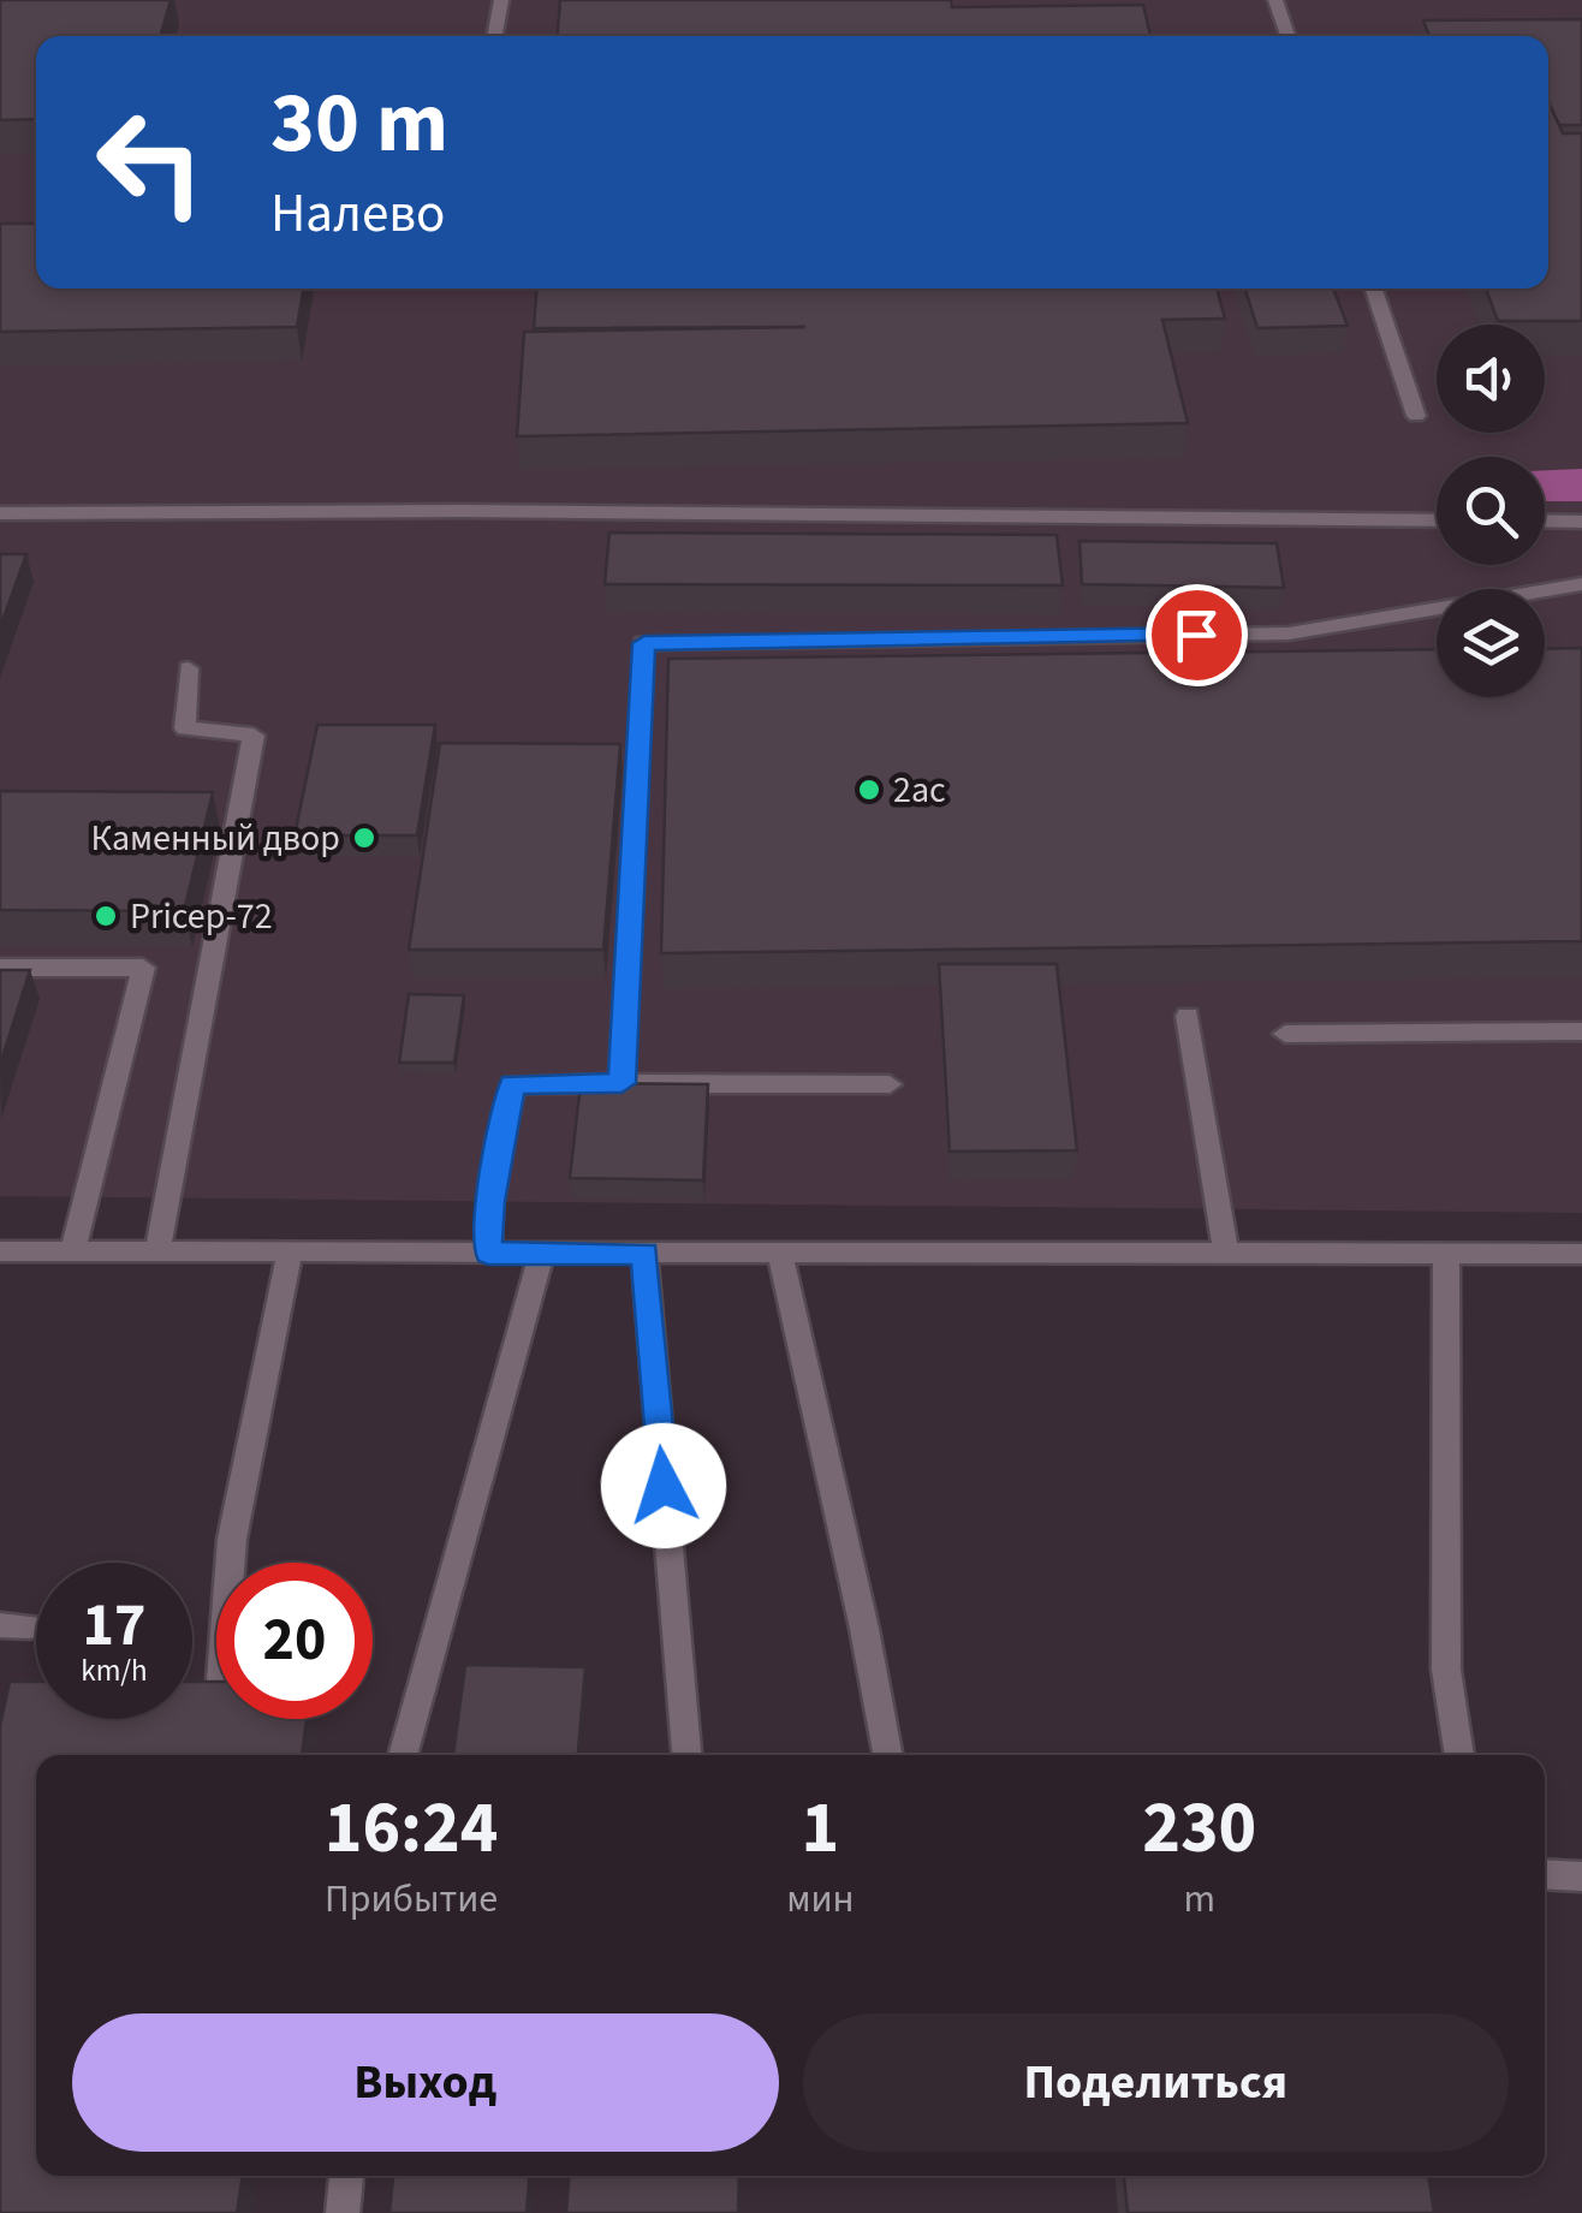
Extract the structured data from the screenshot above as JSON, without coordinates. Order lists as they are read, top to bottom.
{
  "places": ["2ас", "Каменный двор", "Pricep-72"],
  "page": {
    "turn": ["30 m", "Налево"],
    "speed": "17 km/h",
    "limit": "20",
    "eta": [
      "16:24",
      "Прибытие",
      "1",
      "мин",
      "230",
      "m"
    ],
    "buttons": ["Выход", "Поделиться"]
  }
}
